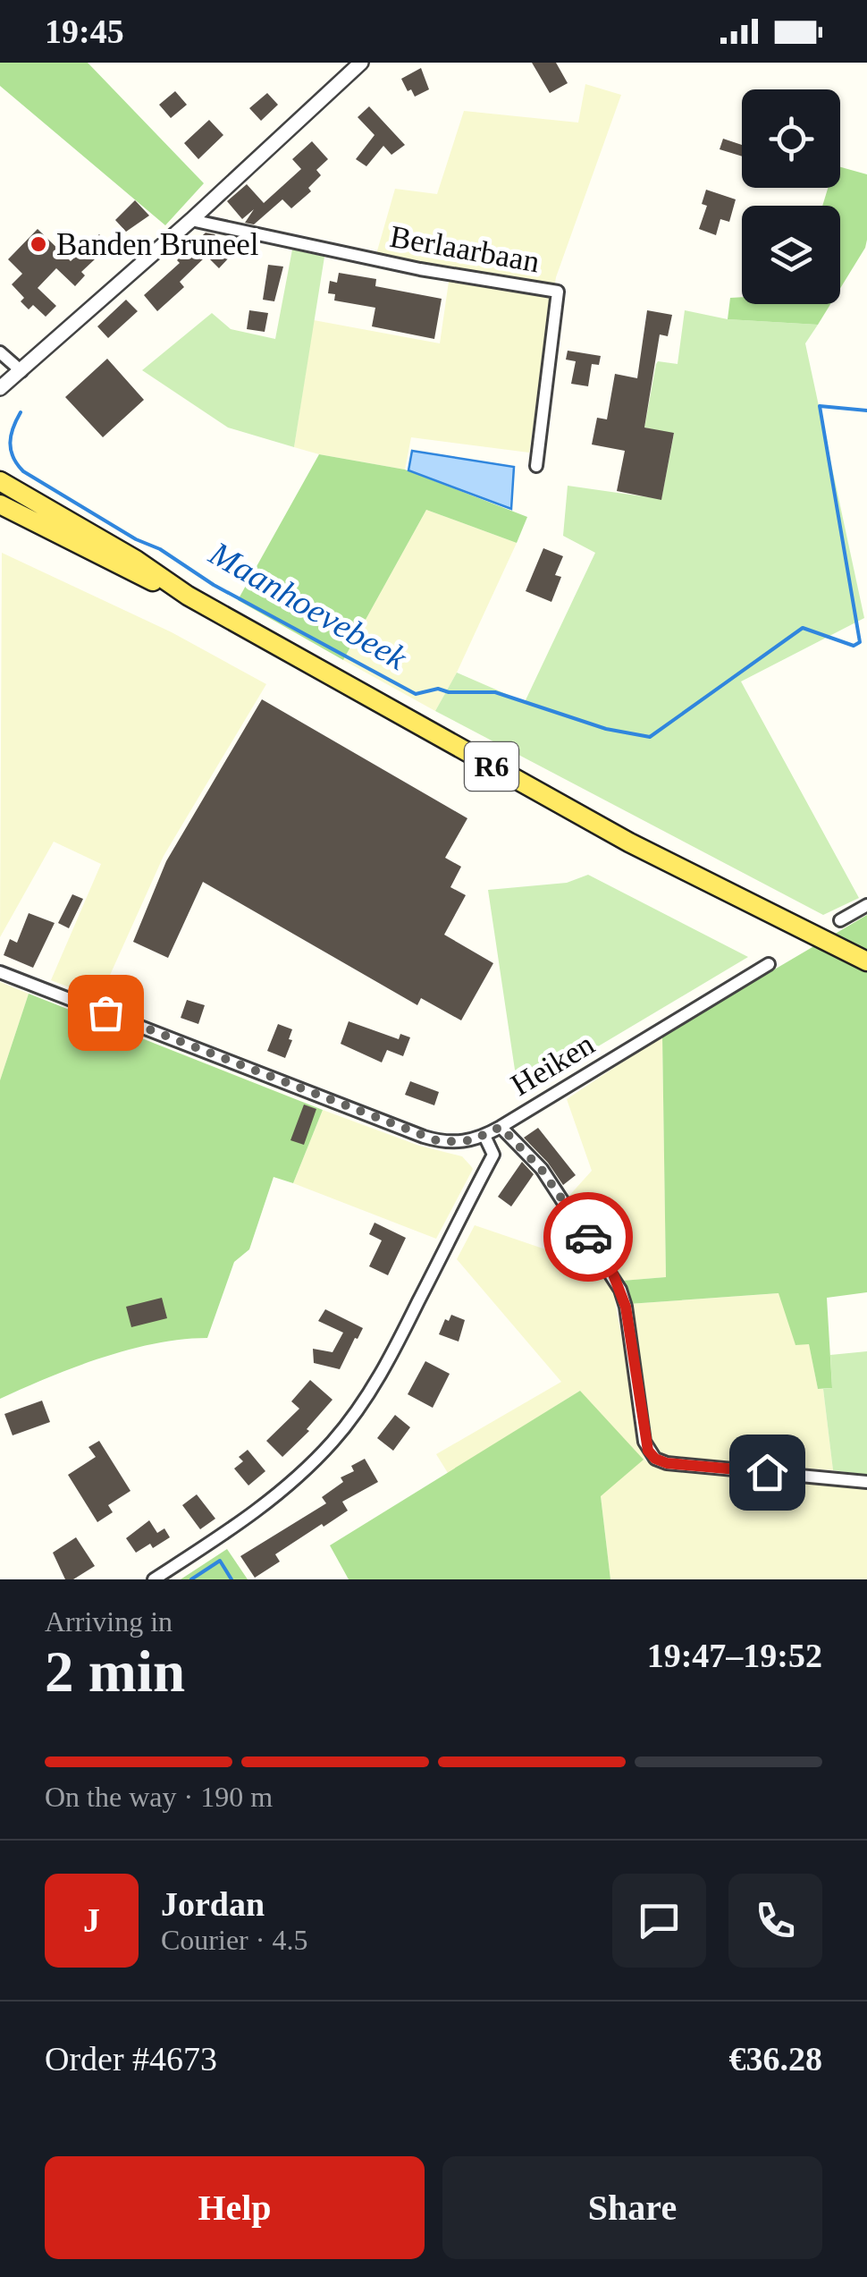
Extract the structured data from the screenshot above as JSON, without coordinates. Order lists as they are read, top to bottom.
{
  "streets": {
    "main road": ["R6"],
    "street": ["Berlaarbaan", "Heiken"]
  },
  "water": ["Maanhoevebeek"],
  "places": ["Banden Bruneel"],
  "page": {
    "status": "19:45",
    "heading": ["2 min", "Arriving in", "19:47–19:52"],
    "panel": [
      "Jordan",
      "Courier · 4.5",
      "Order #4673",
      "€36.28"
    ],
    "bar": "On the way · 190 m",
    "round": "J",
    "buttons": ["Help", "Share"]
  }
}
